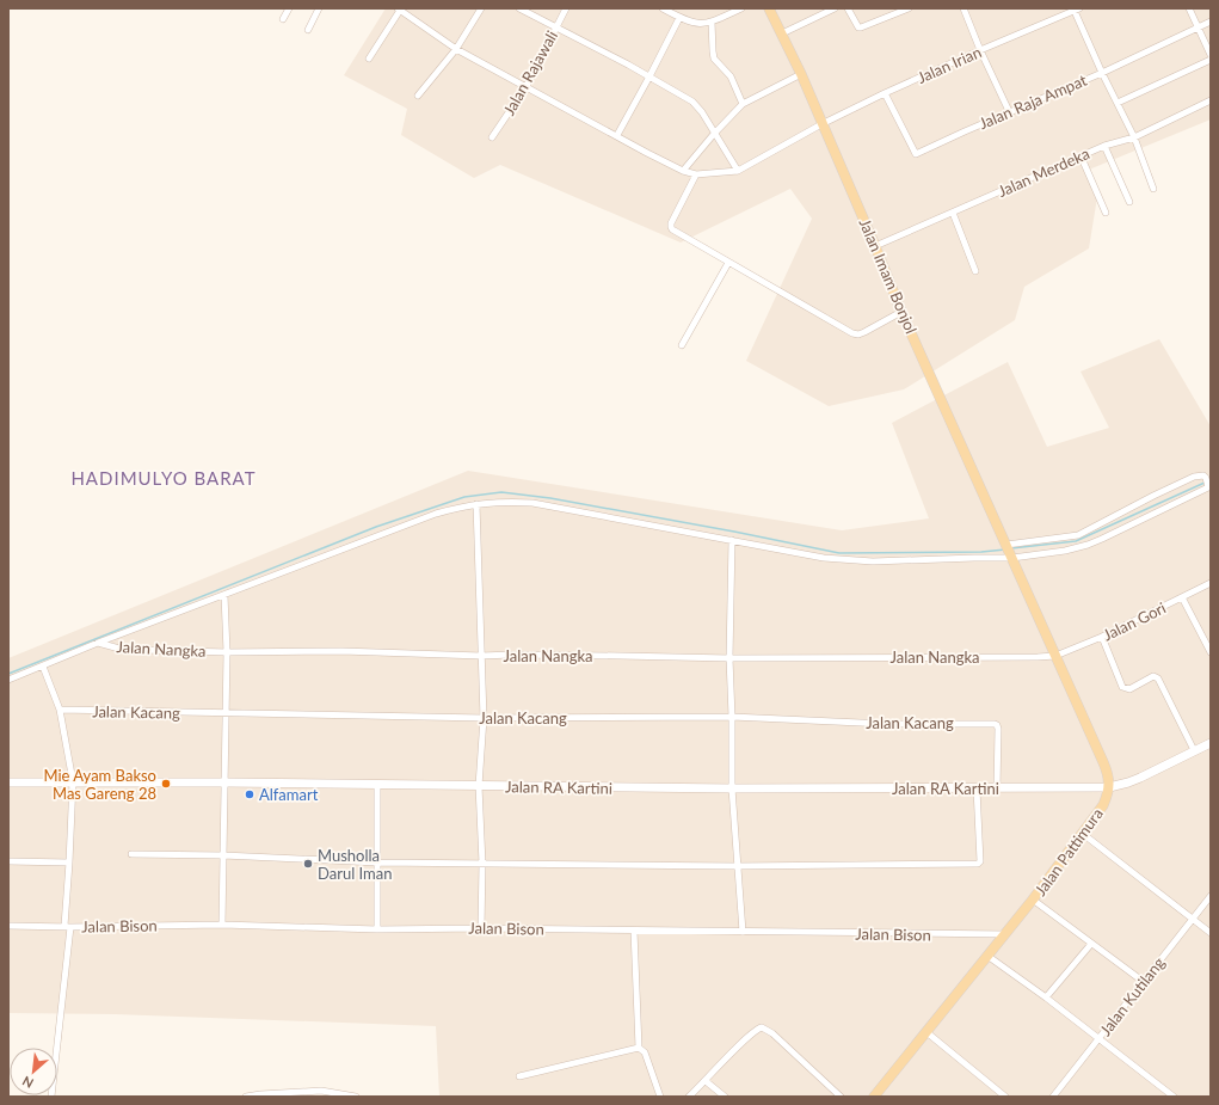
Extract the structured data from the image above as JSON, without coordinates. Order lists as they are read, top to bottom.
{
  "streets": {
    "main road": ["Jalan Imam Bonjol", "Jalan RA Kartini", "Jalan Pattimura"],
    "street": [
      "Jalan Irian",
      "Jalan Rajawali",
      "Jalan Raja Ampat",
      "Jalan Merdeka",
      "Jalan Gori",
      "Jalan Nangka",
      "Jalan Kacang",
      "Jalan Bison",
      "Jalan Kutilang"
    ]
  },
  "crossings": [
    ["Jalan Irian", "Jalan Raja Ampat"],
    ["Jalan Irian", "Jalan Imam Bonjol"],
    ["Jalan Merdeka", "Jalan Imam Bonjol"],
    ["Jalan Gori", "Jalan Nangka"],
    ["Jalan Kacang", "Jalan RA Kartini"],
    ["Jalan RA Kartini", "Jalan Pattimura"],
    ["Jalan Pattimura", "Jalan Bison"]
  ],
  "districts": ["HADIMULYO BARAT"],
  "places": ["Mie Ayam Bakso Mas Gareng 28", "Alfamart", "Musholla Darul Iman"],
  "north": "bottom left"
}
